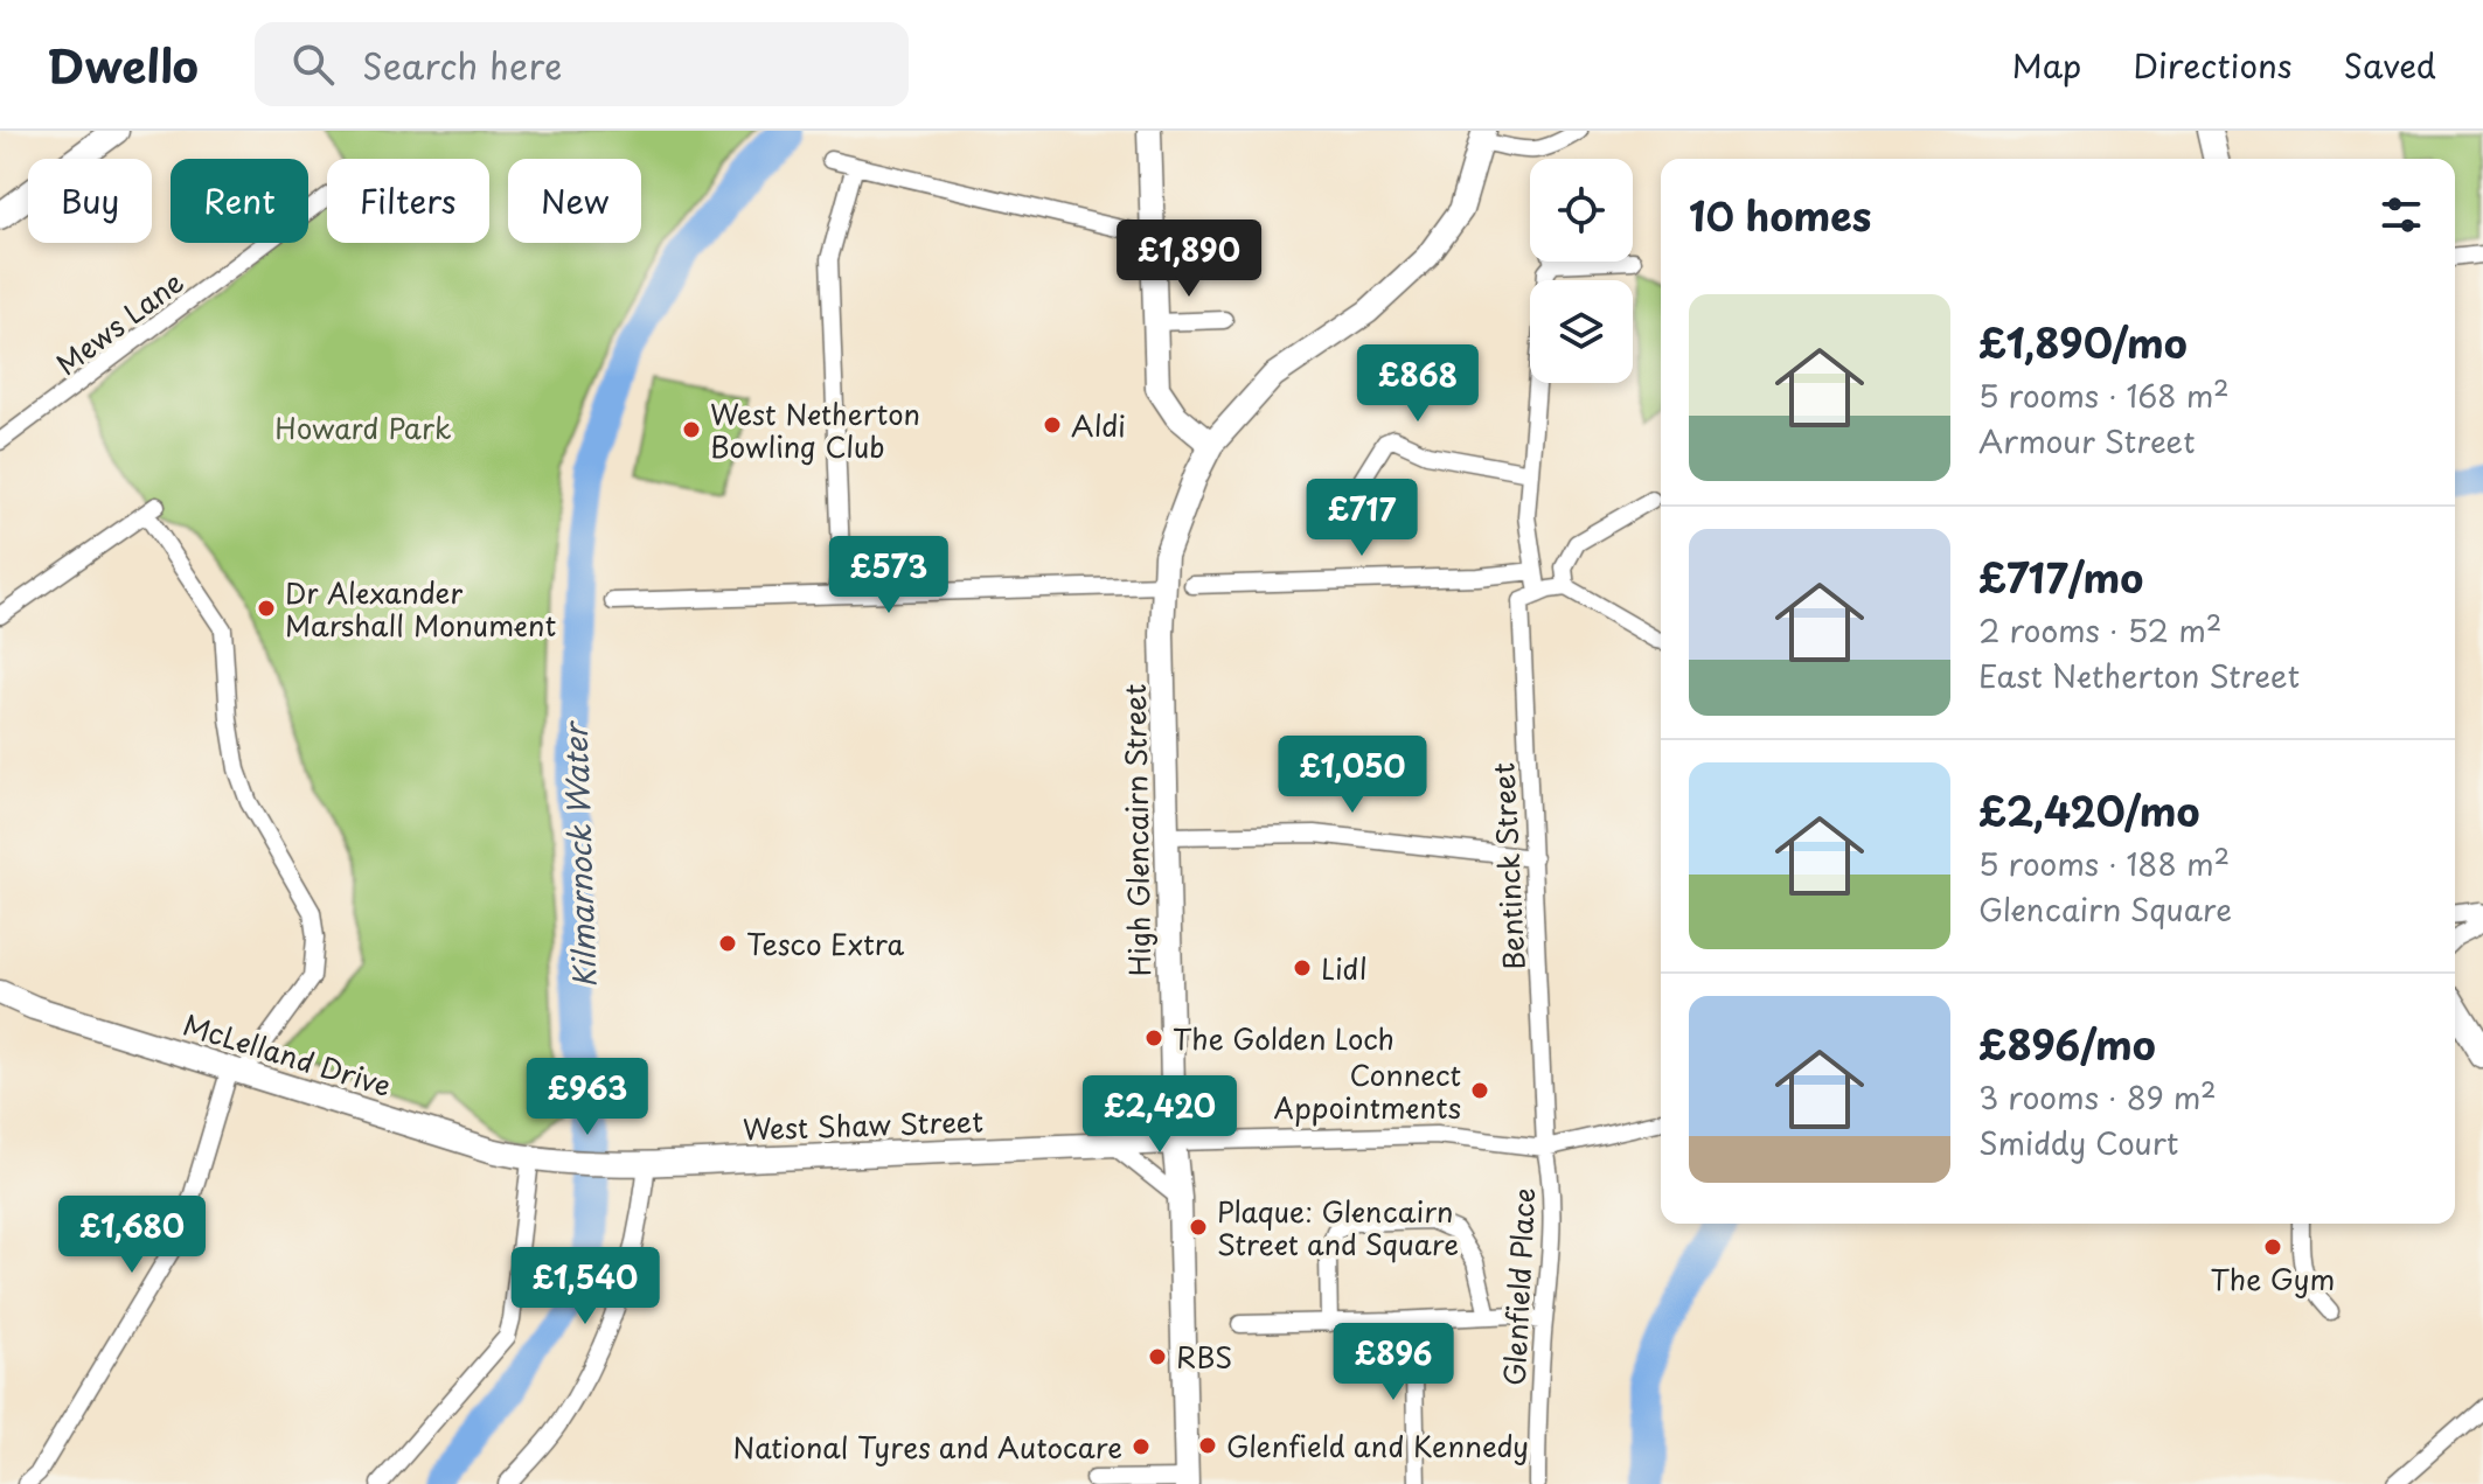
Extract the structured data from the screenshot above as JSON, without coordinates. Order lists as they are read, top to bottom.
{
  "streets": {
    "street": [
      "Mews Lane",
      "High Glencairn Street",
      "Bentinck Street",
      "McLelland Drive",
      "West Shaw Street",
      "Glenfield Place"
    ]
  },
  "crossings": [
    ["High Glencairn Street", "West Shaw Street"],
    ["Bentinck Street", "Glenfield Place"],
    ["McLelland Drive", "West Shaw Street"]
  ],
  "water": ["Kilmarnock Water"],
  "parks": ["Howard Park"],
  "places": [
    "Aldi",
    "West Netherton Bowling Club",
    "Dr Alexander Marshall Monument",
    "Tesco Extra",
    "Lidl",
    "The Golden Loch",
    "Connect Appointments",
    "Plaque: Glencairn Street and Square",
    "The Gym",
    "RBS",
    "Glenfield and Kennedy",
    "National Tyres and Autocare"
  ],
  "page": {
    "header": "Dwello",
    "search": "Search here",
    "nav": ["Map", "Directions", "Saved"],
    "chip": [
      "Buy",
      "Rent",
      "Filters",
      "New"
    ],
    "heading": "10 homes",
    "price": [
      "£1,890",
      "£868",
      "£717",
      "£573",
      "£1,050",
      "£963",
      "£2,420",
      "£1,680",
      "£1,540",
      "£896"
    ],
    "list": [
      {
        "name": "£1,890/mo",
        "note": "5 rooms · 168 m² · Armour Street"
      },
      {
        "name": "£717/mo",
        "note": "2 rooms · 52 m² · East Netherton Street"
      },
      {
        "name": "£2,420/mo",
        "note": "5 rooms · 188 m² · Glencairn Square"
      },
      {
        "name": "£896/mo",
        "note": "3 rooms · 89 m² · Smiddy Court"
      }
    ]
  }
}
